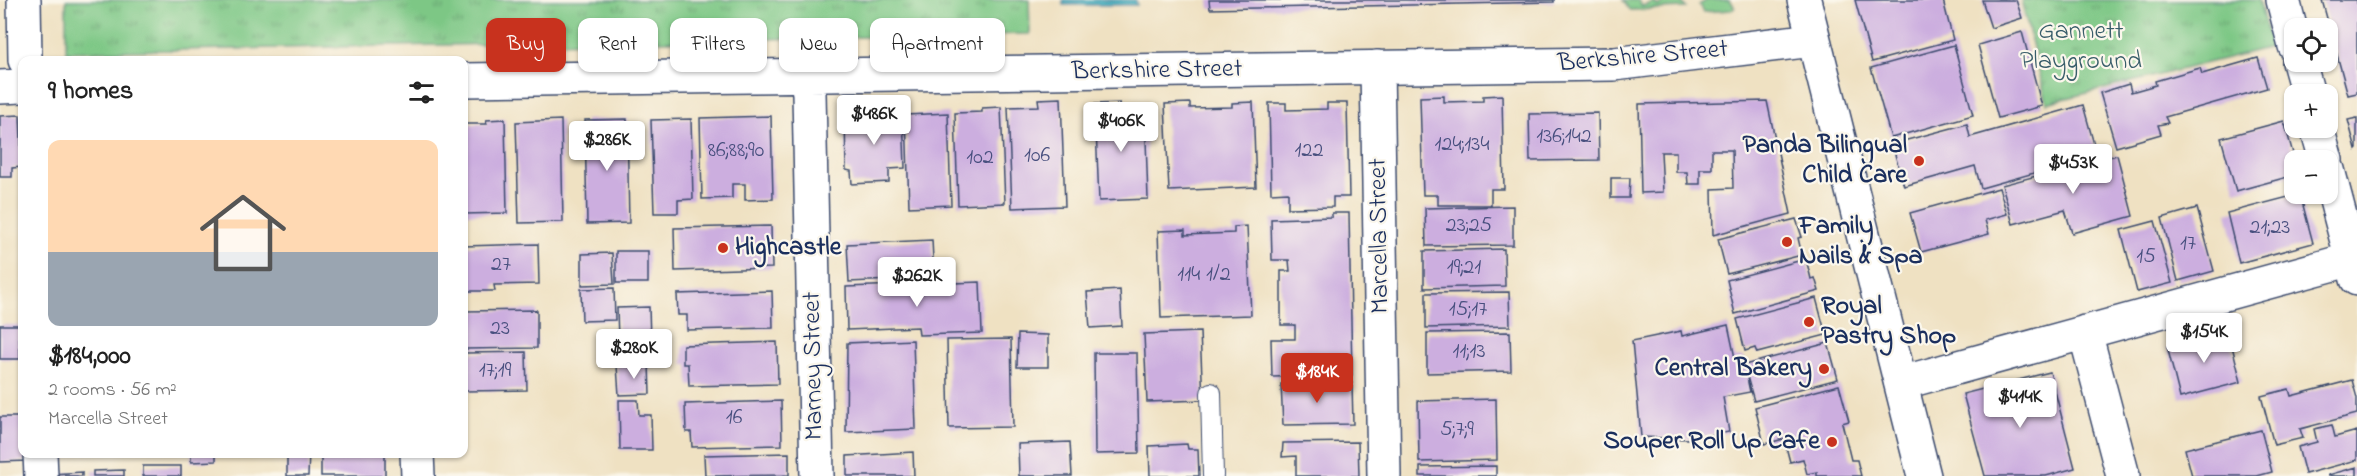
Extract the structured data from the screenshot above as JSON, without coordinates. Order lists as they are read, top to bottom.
{
  "streets": {
    "street": ["Berkshire Street", "Marcella Street", "Marney Street"]
  },
  "crossings": [
    ["Berkshire Street", "Marcella Street"],
    ["Berkshire Street", "Marney Street"]
  ],
  "parks": ["Gannett Playground"],
  "places": [
    "Panda Bilingual Child Care",
    "Family Nails & Spa",
    "Highcastle",
    "Royal Pastry Shop",
    "Central Bakery",
    "Souper Roll Up Cafe"
  ],
  "house_numbers": [
    "136;142",
    "124;134",
    "86;88;90",
    "122",
    "106",
    "102",
    "23;25",
    "21;23",
    "17",
    "15",
    "27",
    "19;21",
    "114 1/2",
    "15;17",
    "23",
    "11;13",
    "17;19",
    "16",
    "5;7;9"
  ],
  "page": {
    "map_buttons": ["+", "−"],
    "chip": [
      "Buy",
      "Rent",
      "Filters",
      "New",
      "Apartment"
    ],
    "heading": "9 homes",
    "price": [
      "$486K",
      "$406K",
      "$286K",
      "$453K",
      "$262K",
      "$154K",
      "$280K",
      "$184K",
      "$414K"
    ],
    "list": [
      {
        "name": "$184,000",
        "note": "2 rooms · 56 m² · Marcella Street"
      }
    ]
  }
}
